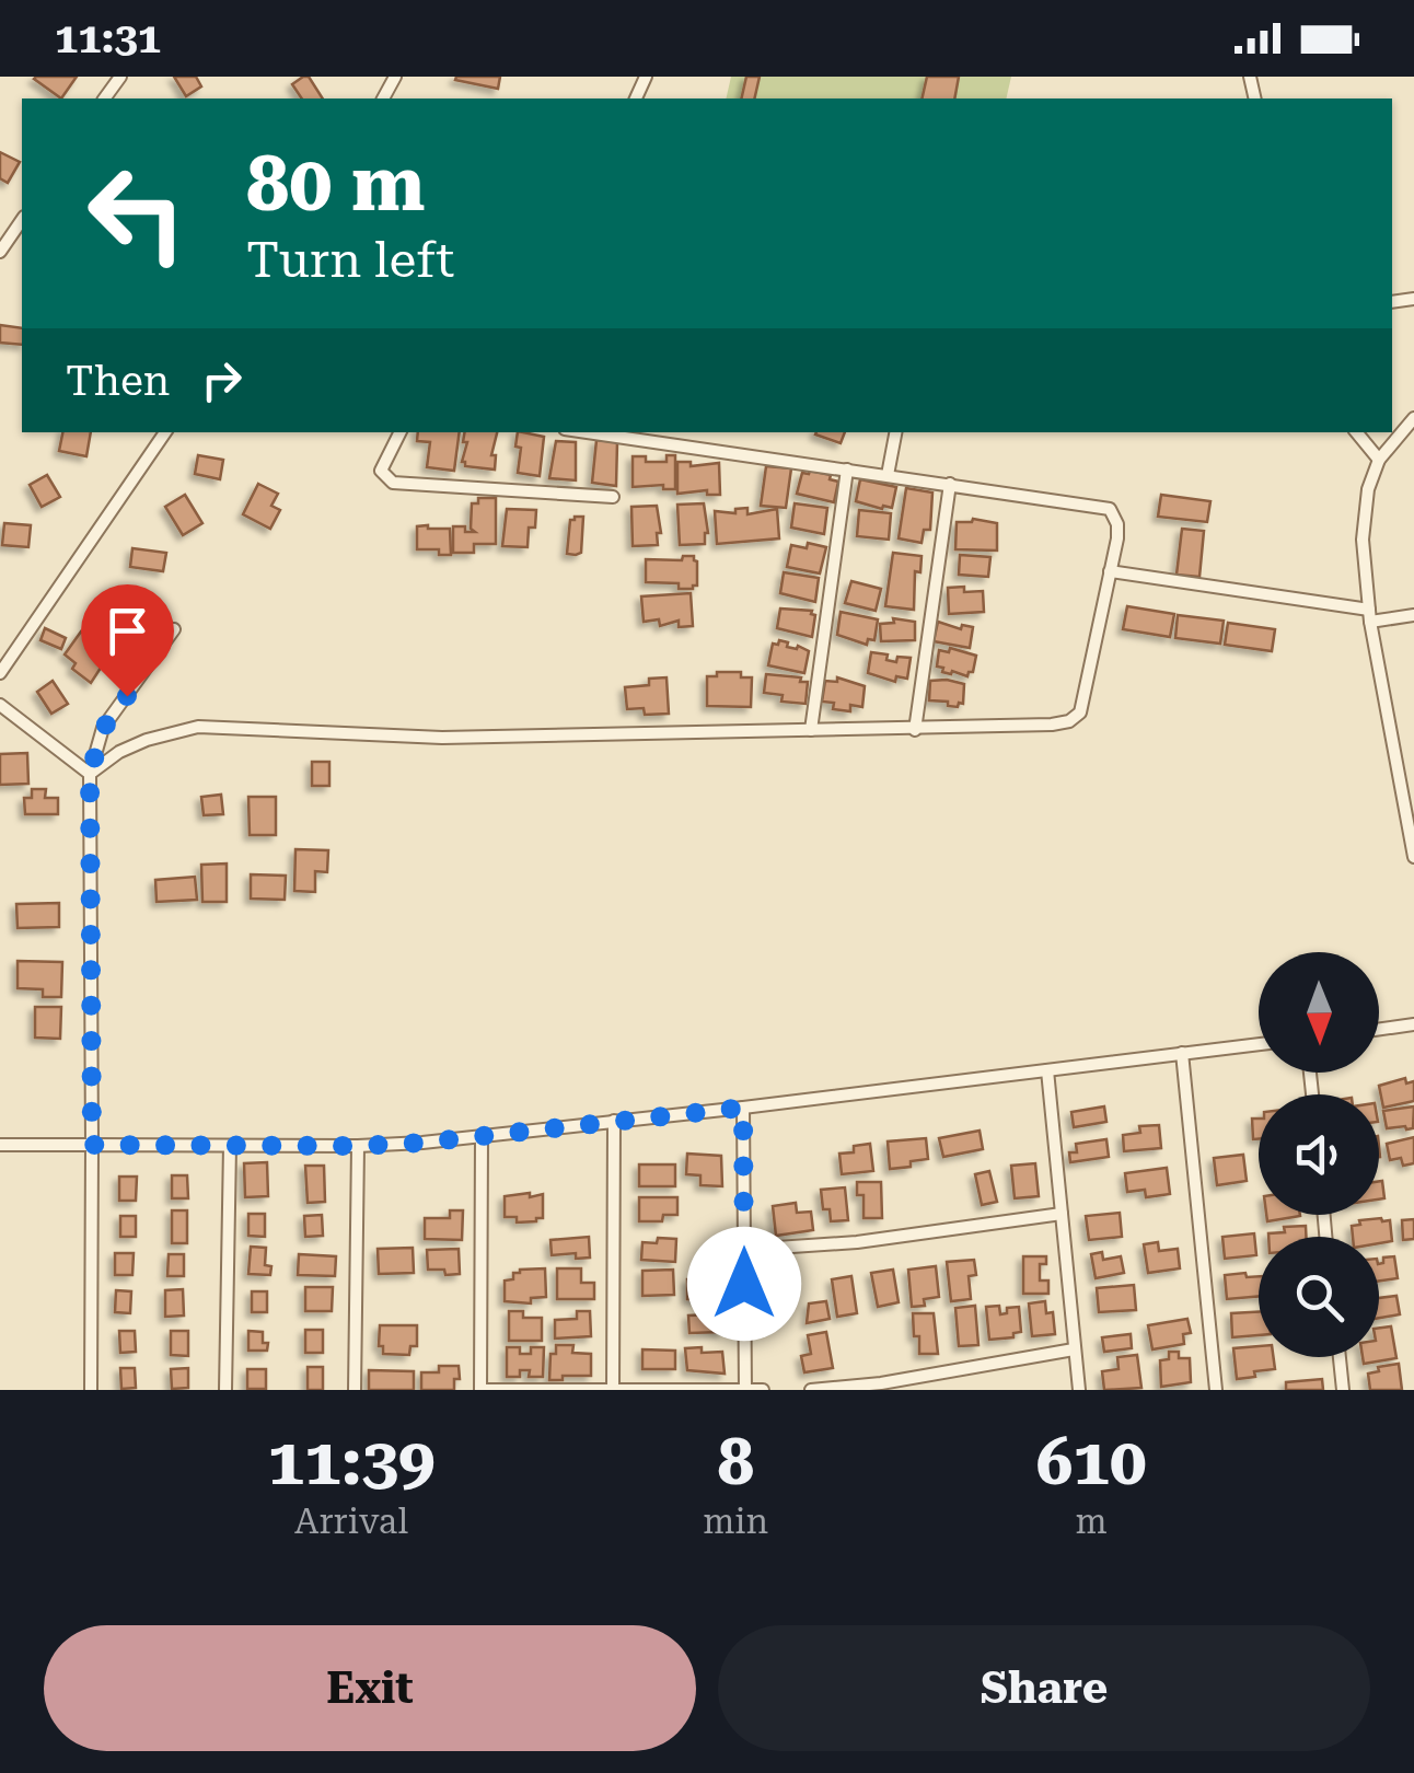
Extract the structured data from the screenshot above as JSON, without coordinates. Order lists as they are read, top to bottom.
{
  "north": "bottom",
  "page": {
    "status": "11:31",
    "turn": ["80 m", "Turn left"],
    "then": "Then",
    "eta": [
      "11:39",
      "Arrival",
      "8",
      "min",
      "610",
      "m"
    ],
    "buttons": ["Exit", "Share"]
  }
}
